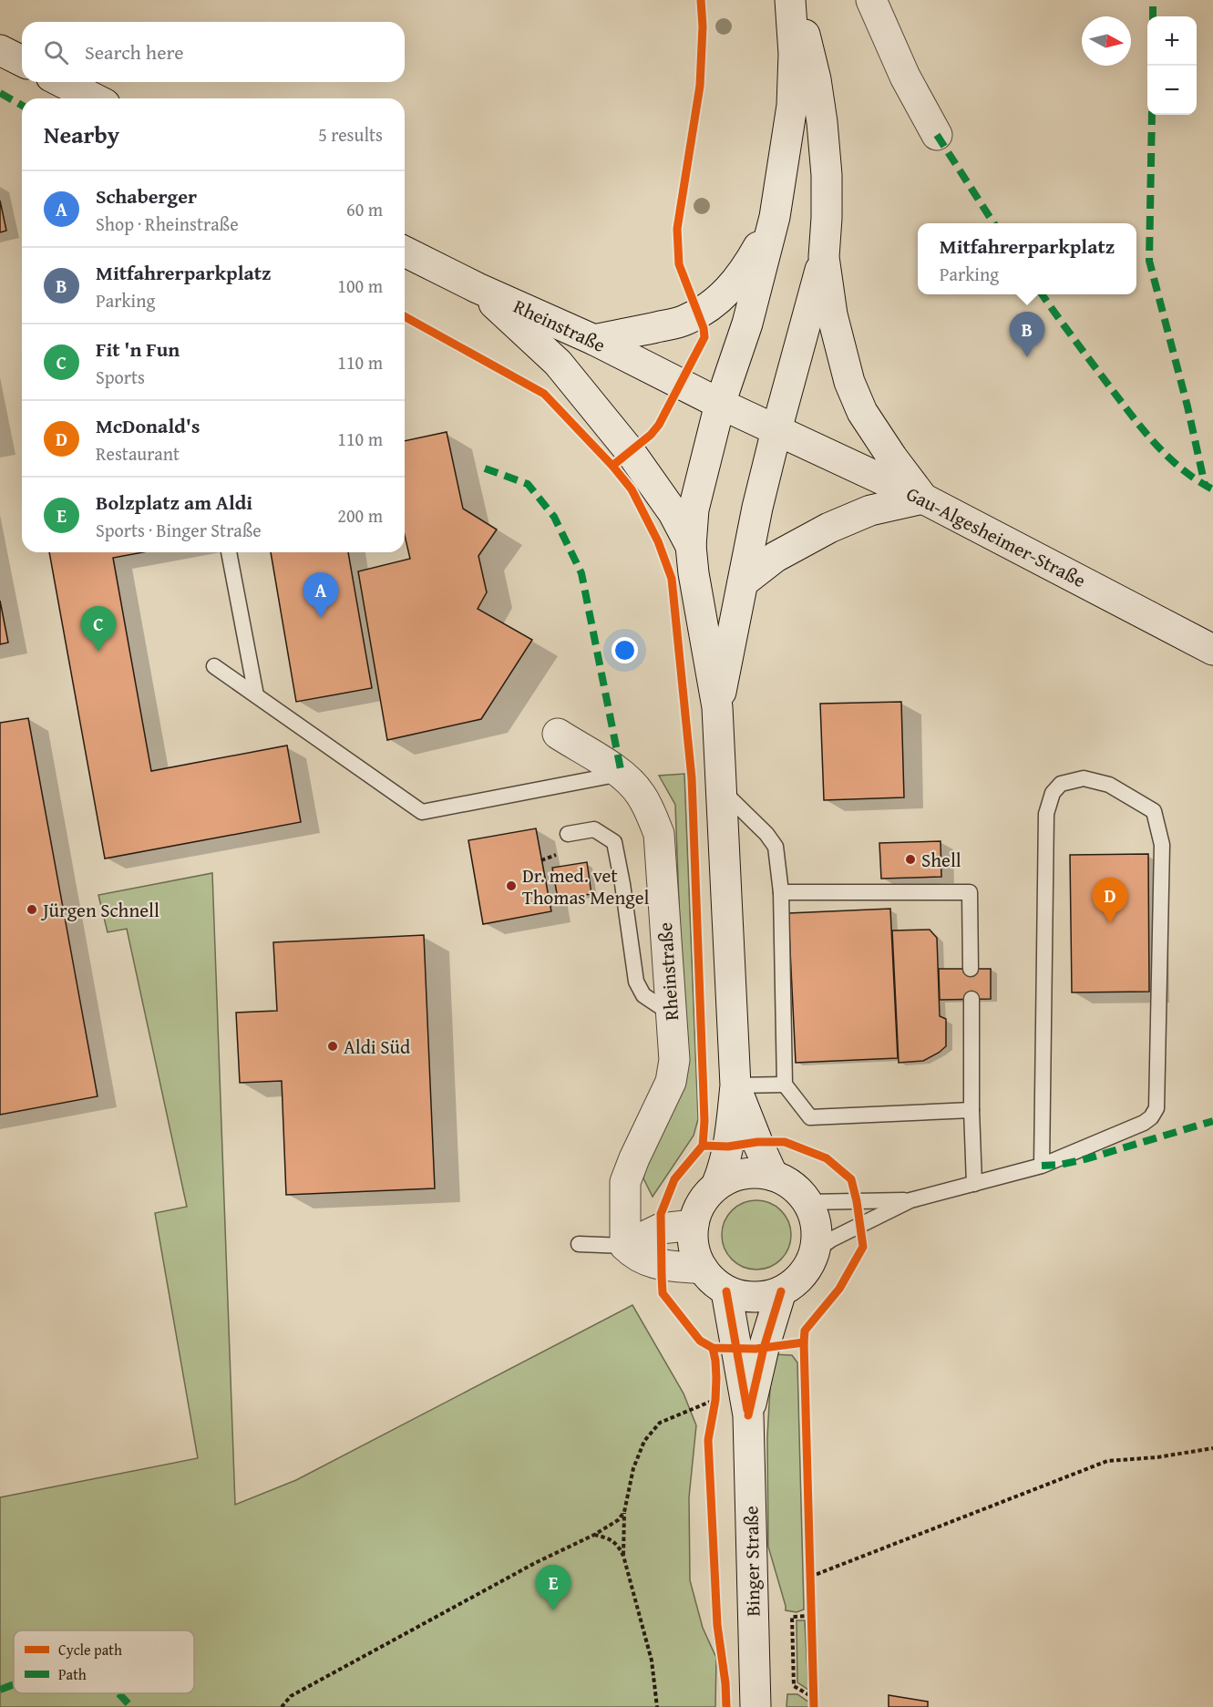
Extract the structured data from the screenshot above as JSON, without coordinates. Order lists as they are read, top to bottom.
{
  "streets": {
    "main road": ["Rheinstraße", "Gau-Algesheimer-Straße", "Binger Straße"]
  },
  "crossings": [
    ["Rheinstraße", "Gau-Algesheimer-Straße"]
  ],
  "places": [
    "Shell",
    "Dr. med. vet Thomas Mengel",
    "Jürgen Schnell",
    "Aldi Süd"
  ],
  "legend": ["Cycle path", "Path"],
  "north": "right",
  "page": {
    "map_buttons": ["+", "−"],
    "search": "Search here",
    "heading": ["Nearby", "5 results"],
    "list": [
      {
        "mark": "A",
        "name": "Schaberger",
        "note": "Shop · Rheinstraße",
        "value": "60 m"
      },
      {
        "mark": "B",
        "name": "Mitfahrerparkplatz",
        "note": "Parking",
        "value": "100 m"
      },
      {
        "mark": "C",
        "name": "Fit 'n Fun",
        "note": "Sports",
        "value": "110 m"
      },
      {
        "mark": "D",
        "name": "McDonald's",
        "note": "Restaurant",
        "value": "110 m"
      },
      {
        "mark": "E",
        "name": "Bolzplatz am Aldi",
        "note": "Sports · Binger Straße",
        "value": "200 m"
      }
    ],
    "popup": ["Mitfahrerparkplatz", "Parking"],
    "pins": [
      "B",
      "A",
      "C",
      "D",
      "E"
    ]
  }
}
